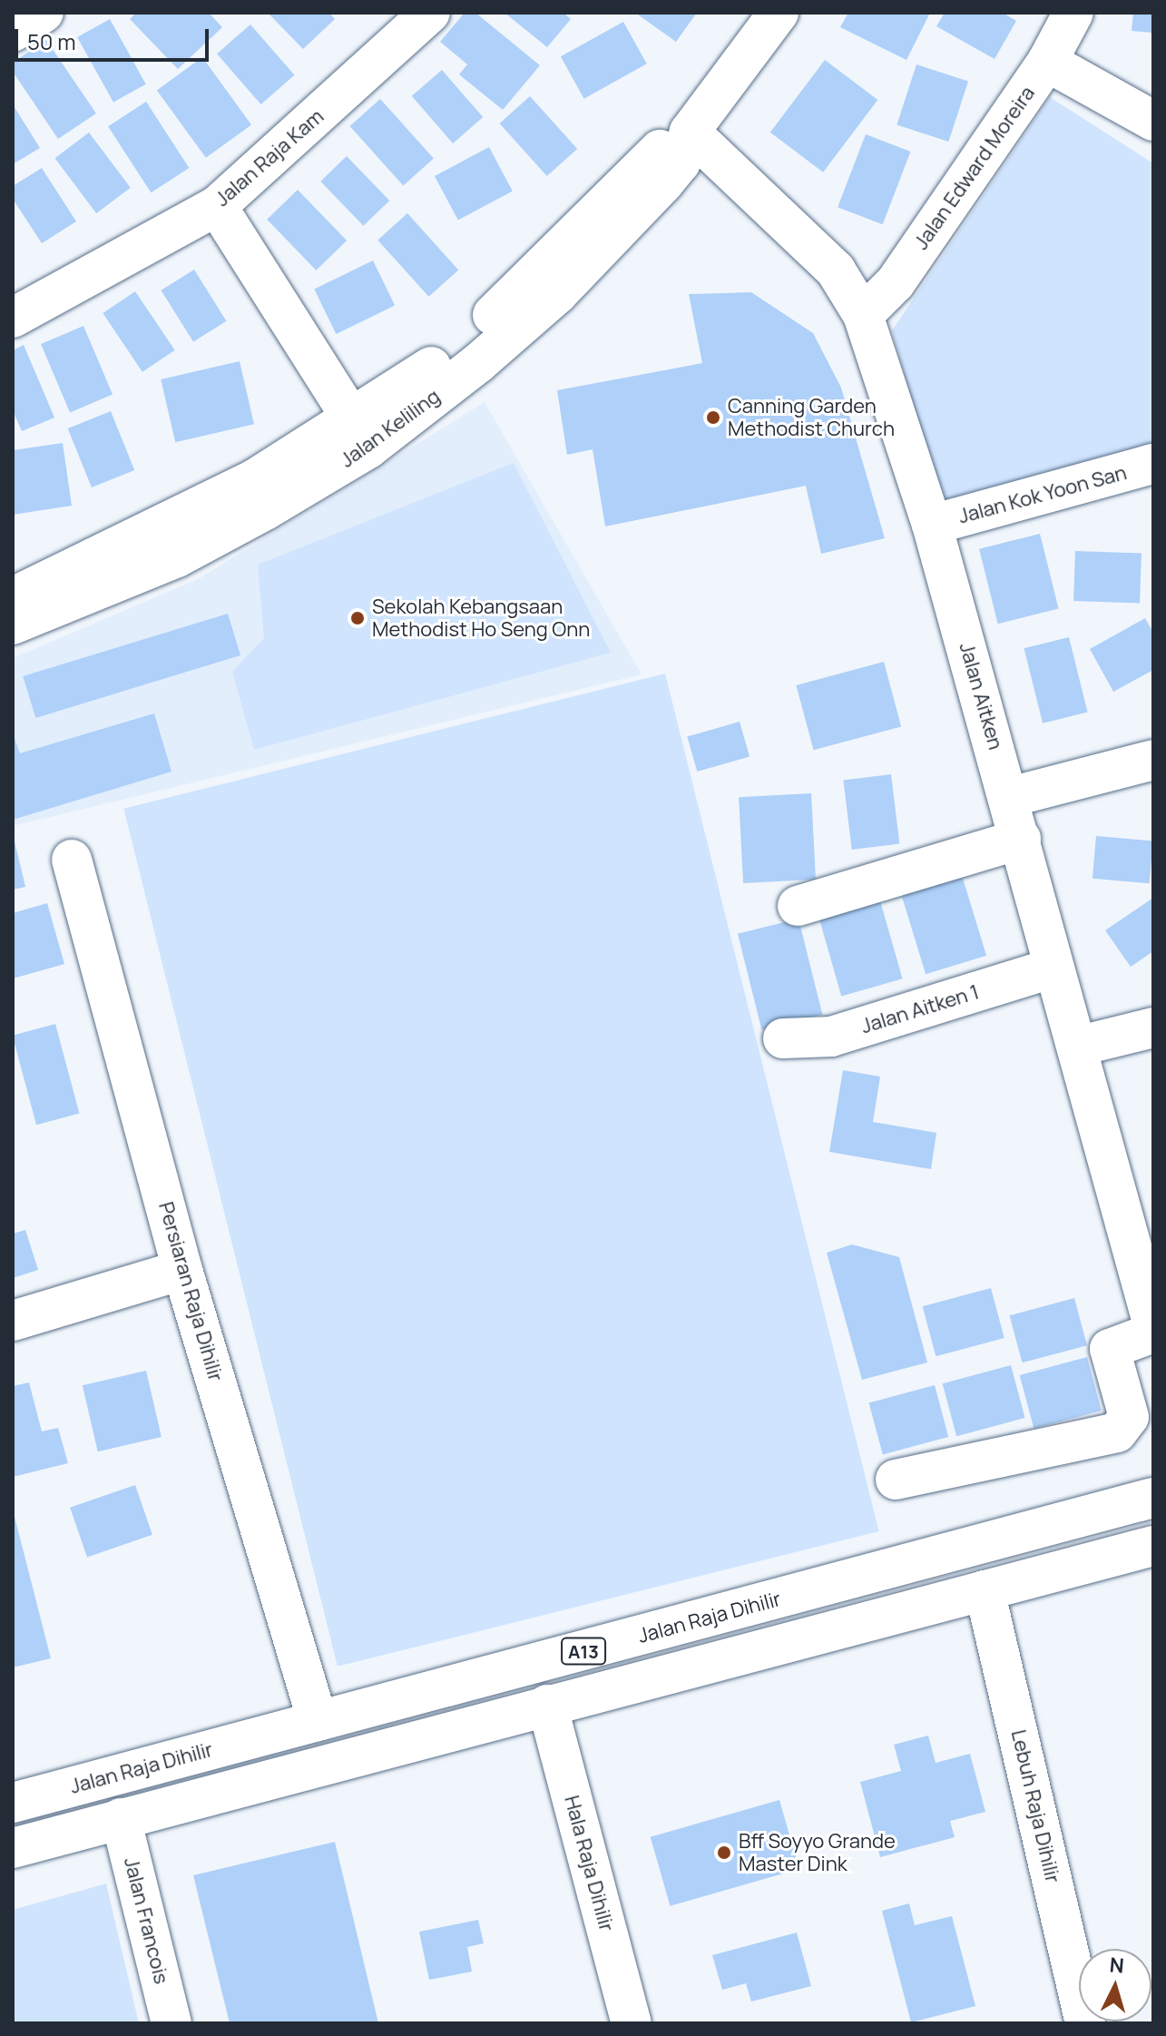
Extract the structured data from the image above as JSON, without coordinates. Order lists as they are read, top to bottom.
{
  "streets": {
    "street": [
      "Jalan Raja Kam",
      "Jalan Edward Moreira",
      "Jalan Keliling",
      "Jalan Kok Yoon San",
      "Jalan Aitken",
      "Jalan Aitken 1",
      "Persiaran Raja Dihilir",
      "Jalan Raja Dihilir",
      "A13",
      "Lebuh Raja Dihilir",
      "Hala Raja Dihilir",
      "Jalan Francois"
    ]
  },
  "crossings": [
    ["Jalan Edward Moreira", "Jalan Aitken"],
    ["Jalan Keliling", "Jalan Aitken"],
    ["Jalan Kok Yoon San", "Jalan Aitken"],
    ["Jalan Aitken", "Jalan Aitken 1"],
    ["Persiaran Raja Dihilir", "Jalan Raja Dihilir"],
    ["A13", "Lebuh Raja Dihilir"],
    ["A13", "Hala Raja Dihilir"],
    ["A13", "Jalan Francois"]
  ],
  "places": ["Canning Garden Methodist Church", "Sekolah Kebangsaan Methodist Ho Seng Onn", "Bff Soyyo Grande Master Dink"],
  "scale_bar": "50 m",
  "north": "top"
}
